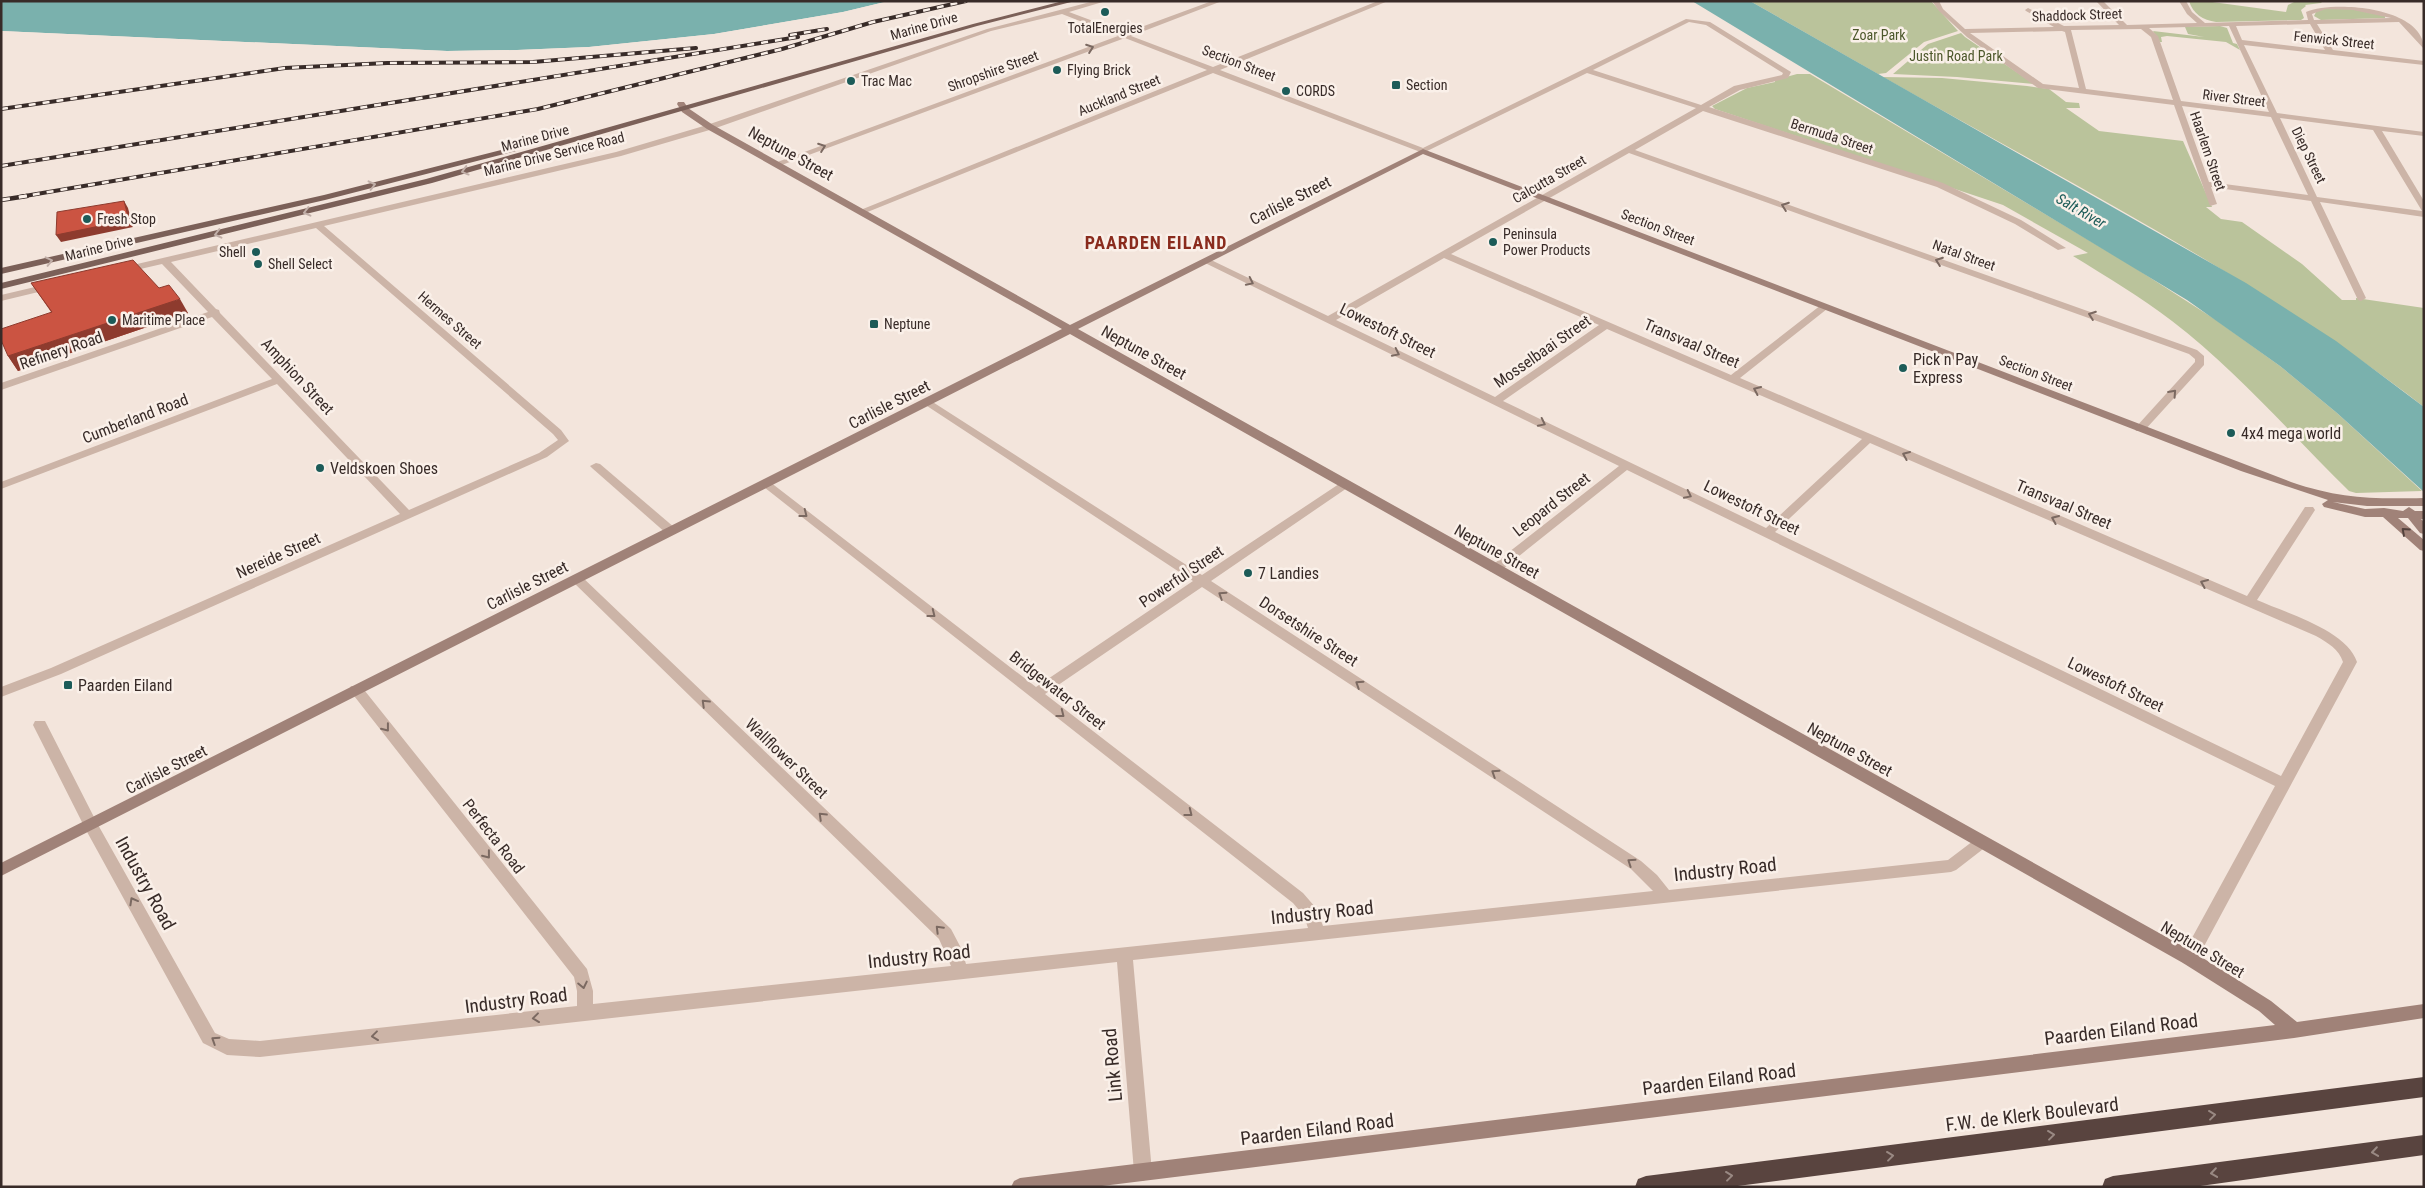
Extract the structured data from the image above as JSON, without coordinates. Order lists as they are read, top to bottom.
{
  "streets": {
    "highway": ["F.W. de Klerk Boulevard"],
    "main road": ["Marine Drive"],
    "street": [
      "Shaddock Street",
      "Fenwick Street",
      "Section Street",
      "Shropshire Street",
      "Auckland Street",
      "River Street",
      "Bermuda Street",
      "Haarlem Street",
      "Neptune Street",
      "Marine Drive Service Road",
      "Diep Street",
      "Calcutta Street",
      "Carlisle Street",
      "Natal Street",
      "Hermes Street",
      "Lowestoft Street",
      "Transvaal Street",
      "Refinery Road",
      "Mosselbaai Street",
      "Amphion Street",
      "Cumberland Road",
      "Leopard Street",
      "Nereide Street",
      "Powerful Street",
      "Dorsetshire Street",
      "Bridgewater Street",
      "Wallflower Street",
      "Perfecta Road",
      "Industry Road",
      "Paarden Eiland Road",
      "Link Road"
    ]
  },
  "crossings": [
    ["Shaddock Street", "River Street"],
    ["Shaddock Street", "Haarlem Street"],
    ["Shaddock Street", "Diep Street"],
    ["Marine Drive", "Neptune Street"],
    ["Fenwick Street", "Diep Street"],
    ["Section Street", "Shropshire Street"],
    ["Section Street", "Auckland Street"],
    ["Section Street", "Marine Drive Service Road"],
    ["Section Street", "Calcutta Street"],
    ["Section Street", "Carlisle Street"],
    ["Section Street", "Natal Street"],
    ["Shropshire Street", "Neptune Street"],
    ["Auckland Street", "Neptune Street"],
    ["River Street", "Haarlem Street"],
    ["River Street", "Diep Street"],
    ["Bermuda Street", "Calcutta Street"],
    ["Bermuda Street", "Carlisle Street"],
    ["Neptune Street", "Marine Drive Service Road"],
    ["Neptune Street", "Carlisle Street"],
    ["Neptune Street", "Transvaal Street"],
    ["Neptune Street", "Leopard Street"],
    ["Neptune Street", "Powerful Street"],
    ["Neptune Street", "Industry Road"],
    ["Neptune Street", "Paarden Eiland Road"],
    ["Marine Drive Service Road", "Hermes Street"],
    ["Marine Drive Service Road", "Amphion Street"],
    ["Calcutta Street", "Carlisle Street"],
    ["Calcutta Street", "Natal Street"],
    ["Calcutta Street", "Lowestoft Street"],
    ["Calcutta Street", "Transvaal Street"],
    ["Carlisle Street", "Lowestoft Street"],
    ["Carlisle Street", "Dorsetshire Street"],
    ["Carlisle Street", "Bridgewater Street"],
    ["Carlisle Street", "Wallflower Street"],
    ["Carlisle Street", "Perfecta Road"],
    ["Carlisle Street", "Industry Road"],
    ["Hermes Street", "Nereide Street"],
    ["Lowestoft Street", "Transvaal Street"],
    ["Lowestoft Street", "Mosselbaai Street"],
    ["Lowestoft Street", "Leopard Street"],
    ["Transvaal Street", "Mosselbaai Street"],
    ["Refinery Road", "Amphion Street"],
    ["Amphion Street", "Cumberland Road"],
    ["Amphion Street", "Nereide Street"],
    ["Powerful Street", "Dorsetshire Street"],
    ["Powerful Street", "Bridgewater Street"],
    ["Dorsetshire Street", "Industry Road"],
    ["Bridgewater Street", "Industry Road"],
    ["Wallflower Street", "Industry Road"],
    ["Perfecta Road", "Industry Road"],
    ["Industry Road", "Link Road"],
    ["Paarden Eiland Road", "Link Road"]
  ],
  "one_way": [
    "Shropshire Street",
    "Natal Street",
    "Lowestoft Street",
    "Transvaal Street",
    "Dorsetshire Street",
    "Bridgewater Street",
    "Wallflower Street",
    "Perfecta Road"
  ],
  "districts": ["PAARDEN EILAND"],
  "water": ["Salt River"],
  "parks": ["Zoar Park", "Justin Road Park"],
  "places": {
    "other": [
      "TotalEnergies",
      "Flying Brick",
      "Trac Mac",
      "CORDS",
      "Fresh Stop",
      "Peninsula Power Products",
      "Shell",
      "Shell Select",
      "Maritime Place",
      "Pick n Pay Express",
      "4x4 mega world",
      "Veldskoen Shoes",
      "7 Landies"
    ],
    "transit": ["Section", "Neptune", "Paarden Eiland"]
  }
}
